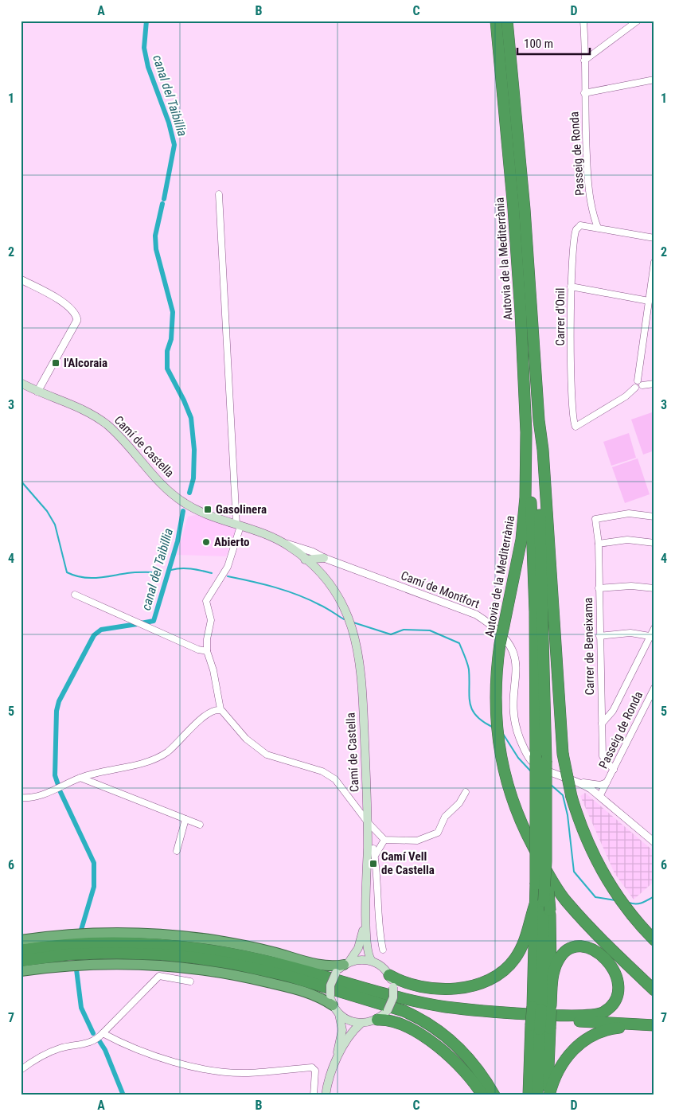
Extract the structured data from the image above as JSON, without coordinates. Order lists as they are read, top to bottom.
{
  "streets": {
    "highway": ["Autovia de la Mediterrània"],
    "main road": ["Camí de Castella"],
    "street": [
      "Passeig de Ronda",
      "Carrer d'Onil",
      "Camí de Montfort",
      "Carrer de Beneixama"
    ]
  },
  "crossings": [
    ["Passeig de Ronda", "Carrer d'Onil"],
    ["Passeig de Ronda", "Camí de Montfort"],
    ["Passeig de Ronda", "Carrer de Beneixama"],
    ["Camí de Castella", "Camí de Montfort"]
  ],
  "water": ["canal del Taibillia"],
  "places": {
    "transit": ["l'Alcoraia", "Gasolinera", "Camí Vell de Castella"],
    "other": ["Abierto"]
  },
  "scale_bar": "100 m",
  "grid": {
    "columns": [
      "A",
      "B",
      "C",
      "D"
    ],
    "rows": [
      "1",
      "2",
      "3",
      "4",
      "5",
      "6",
      "7"
    ]
  }
}
